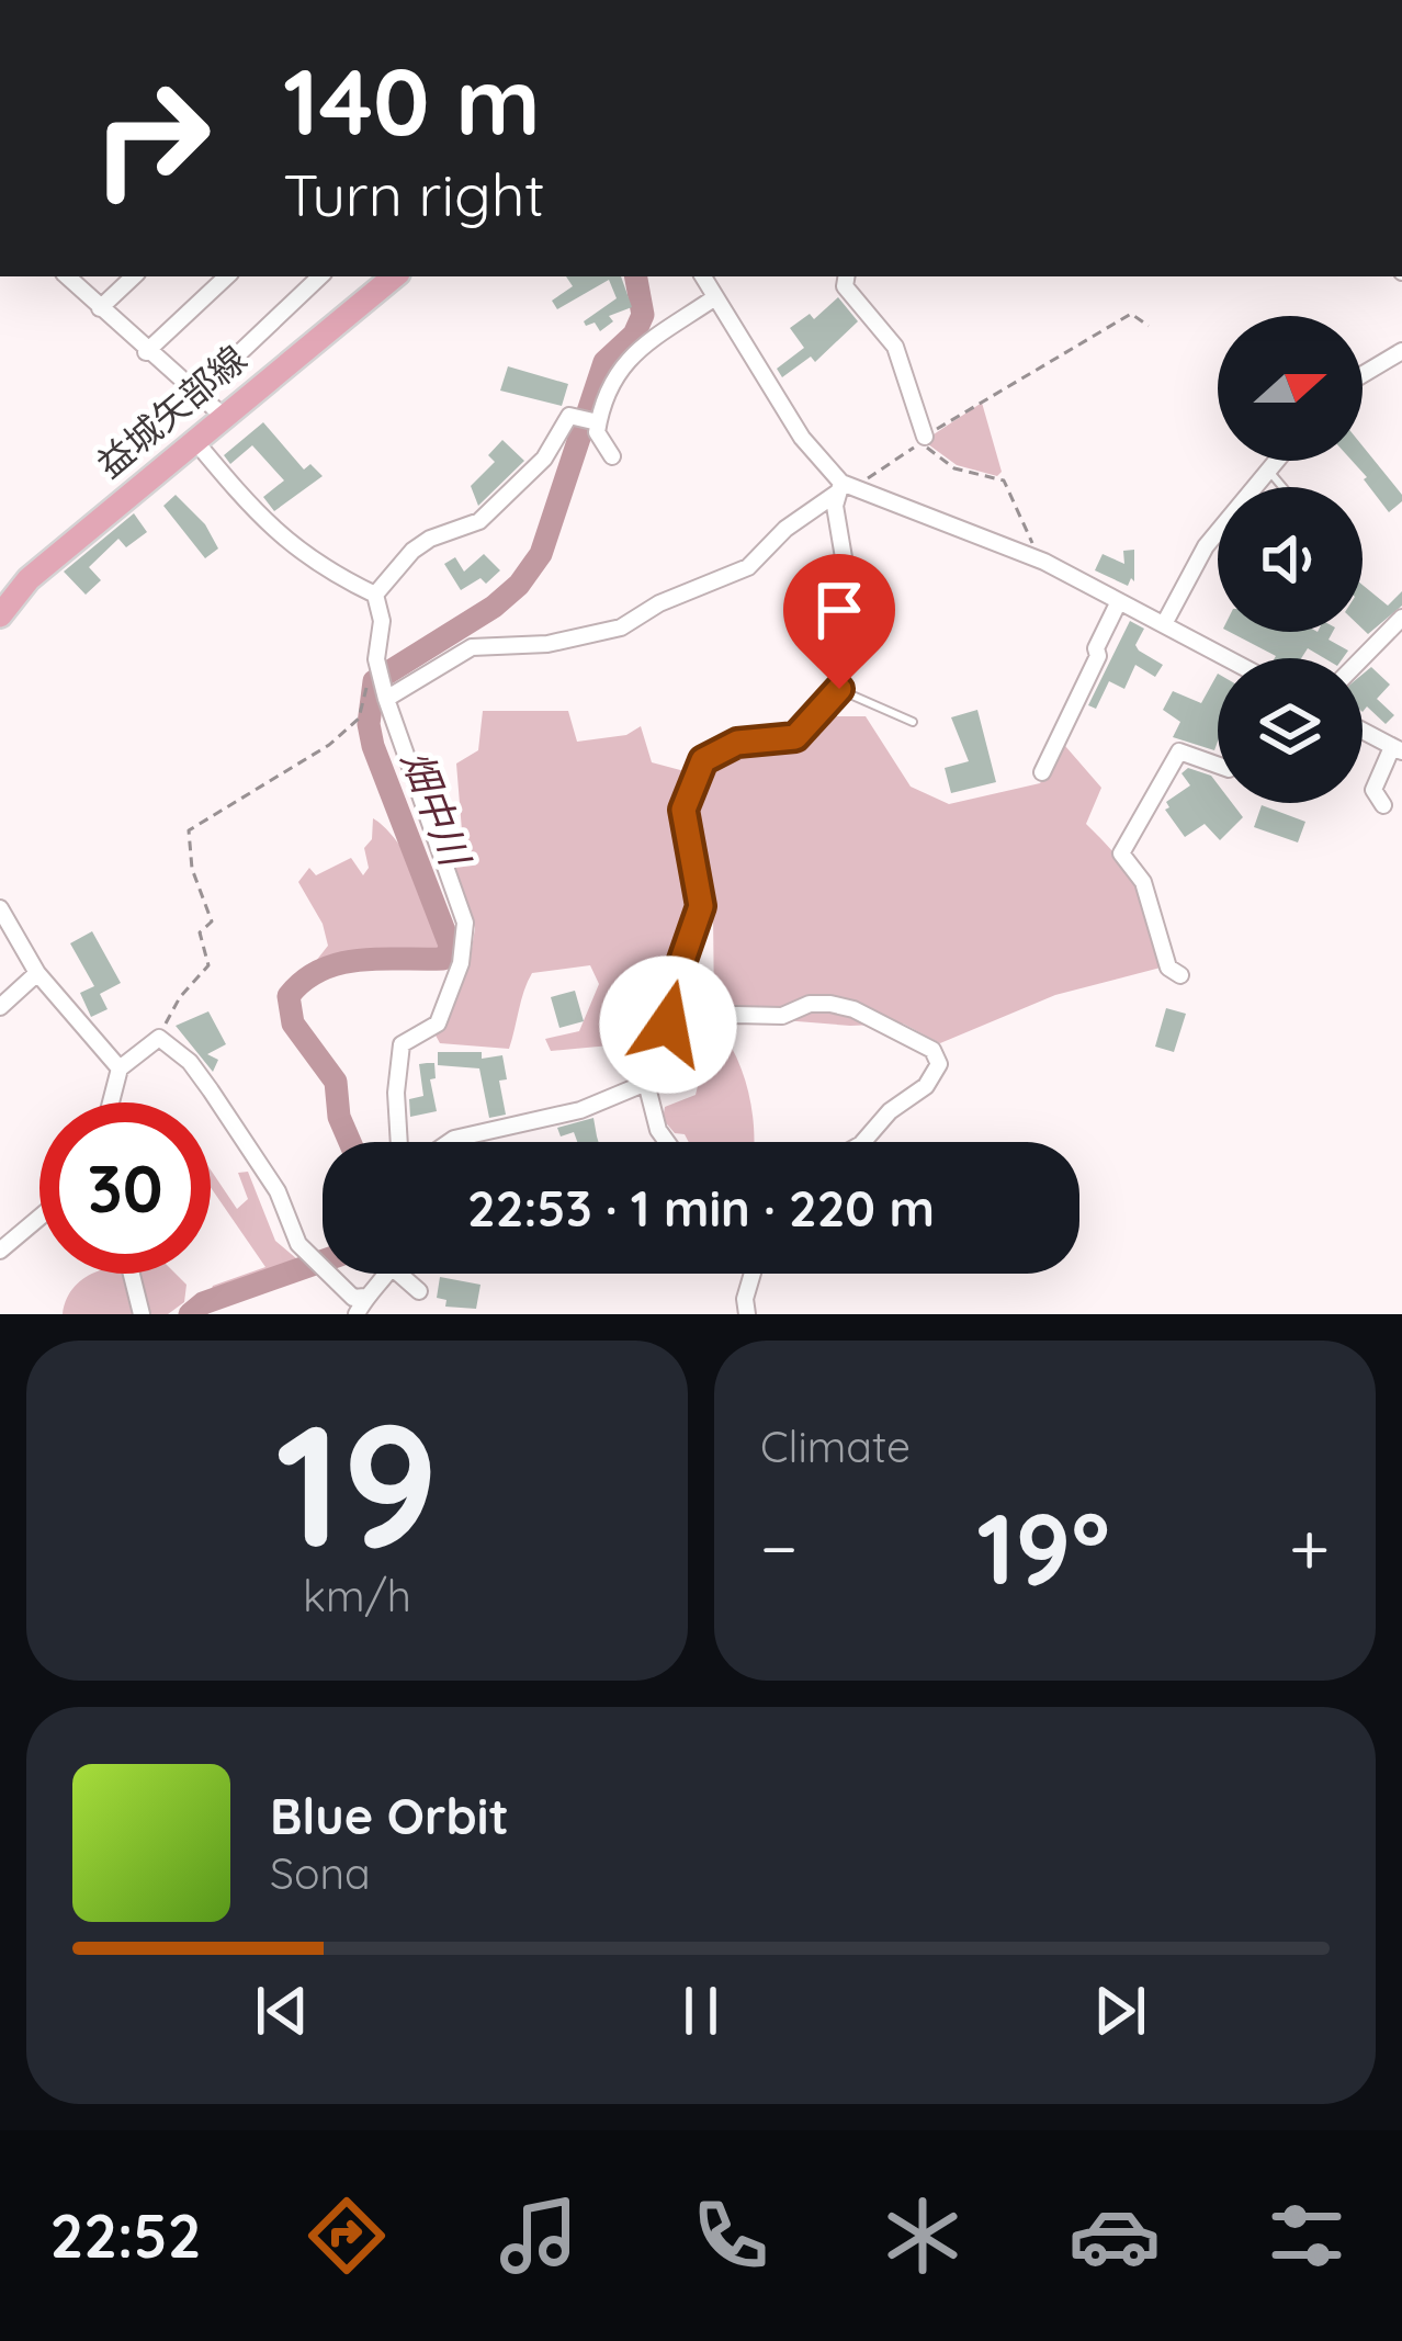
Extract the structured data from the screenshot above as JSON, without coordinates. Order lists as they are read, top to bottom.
{
  "streets": {
    "main road": ["益城矢部線"]
  },
  "water": ["畑中川"],
  "north": "right",
  "page": {
    "turn": ["140 m", "Turn right"],
    "limit": "30",
    "trip": "22:53 · 1 min · 220 m",
    "tile": [
      ["19", "km/h"],
      "Climate"
    ],
    "heat": ["−", "19°", "+"],
    "song": ["Blue Orbit", "Sona"],
    "tabs": "22:52"
  }
}
